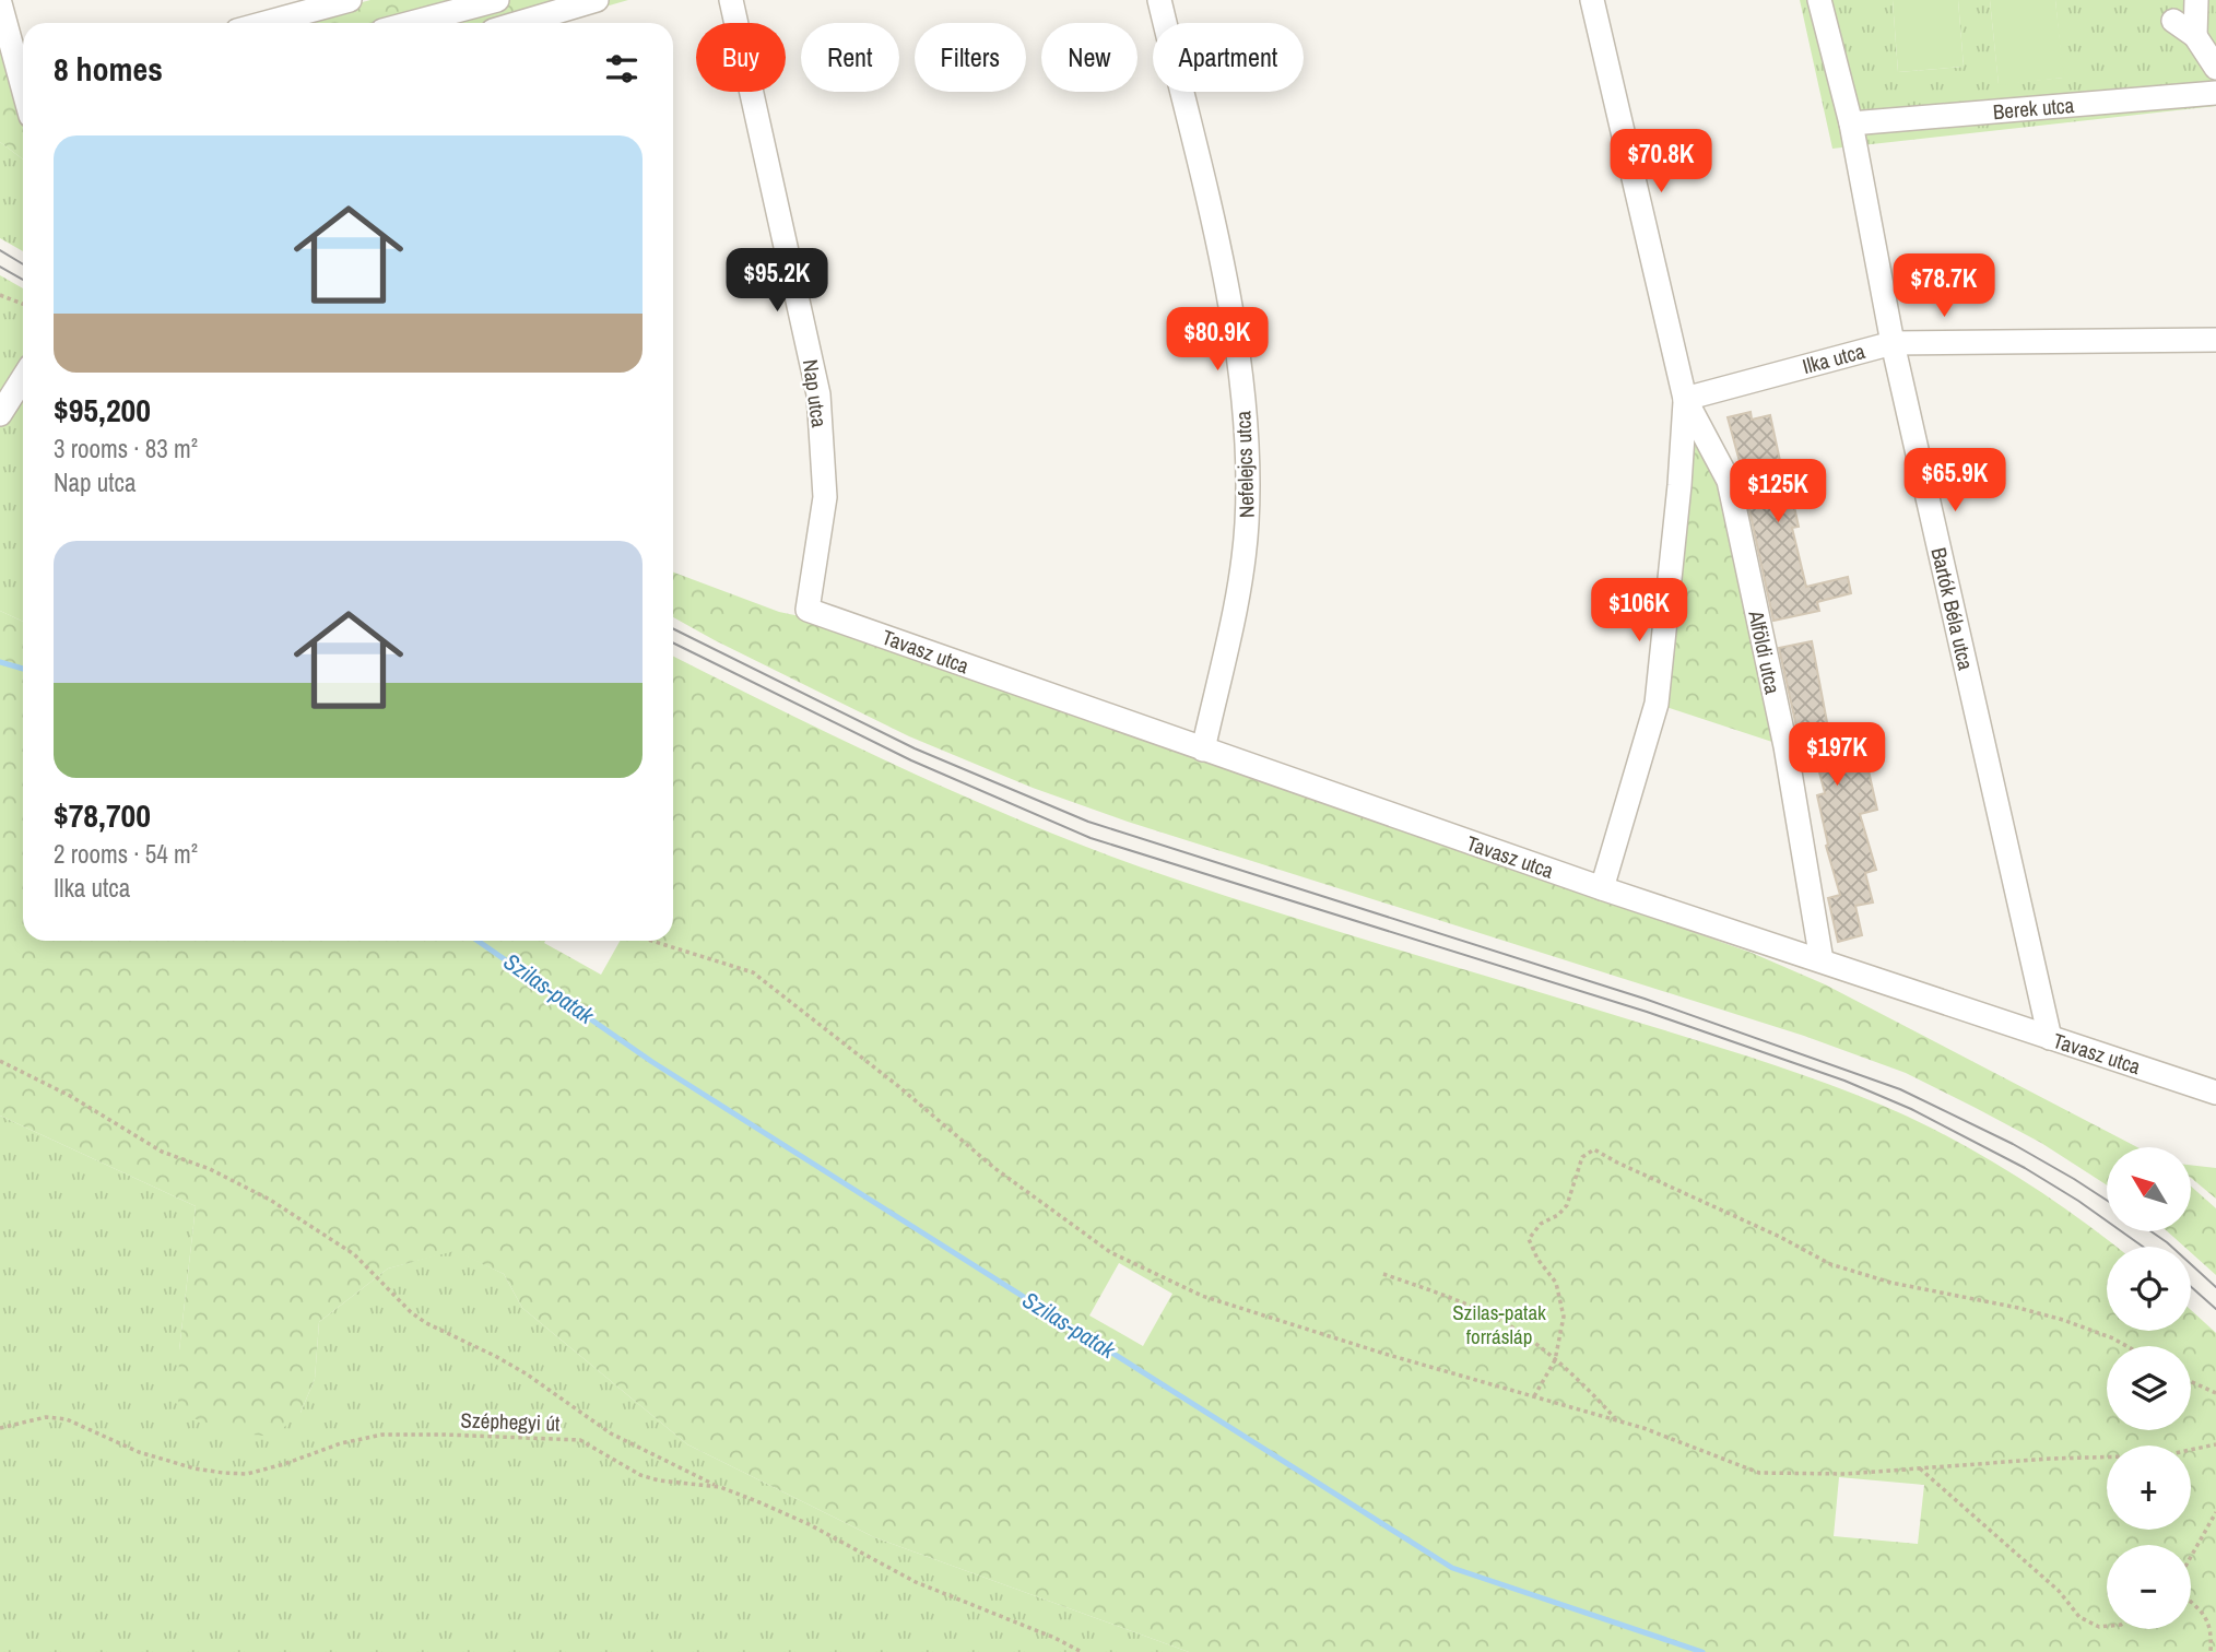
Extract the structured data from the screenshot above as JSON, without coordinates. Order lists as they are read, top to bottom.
{
  "streets": {
    "street": [
      "Berek utca",
      "Ilka utca",
      "Nap utca",
      "Nefelejcs utca",
      "Bartók Béla utca",
      "Tavasz utca",
      "Alföldi utca"
    ],
    "path": ["Széphegyi út"]
  },
  "crossings": [
    ["Berek utca", "Bartók Béla utca"],
    ["Ilka utca", "Bartók Béla utca"],
    ["Ilka utca", "Alföldi utca"],
    ["Nap utca", "Tavasz utca"],
    ["Nefelejcs utca", "Tavasz utca"],
    ["Bartók Béla utca", "Tavasz utca"],
    ["Tavasz utca", "Alföldi utca"]
  ],
  "water": ["Szilas-patak"],
  "parks": ["Szilas-patak forrásláp"],
  "north": "top left",
  "page": {
    "chip": [
      "Buy",
      "Rent",
      "Filters",
      "New",
      "Apartment"
    ],
    "heading": "8 homes",
    "list": [
      {
        "name": "$95,200",
        "note": "3 rooms · 83 m² · Nap utca"
      },
      {
        "name": "$78,700",
        "note": "2 rooms · 54 m² · Ilka utca"
      }
    ],
    "price": [
      "$70.8K",
      "$95.2K",
      "$78.7K",
      "$80.9K",
      "$65.9K",
      "$125K",
      "$106K",
      "$197K"
    ],
    "map_buttons": ["+", "−"]
  }
}
